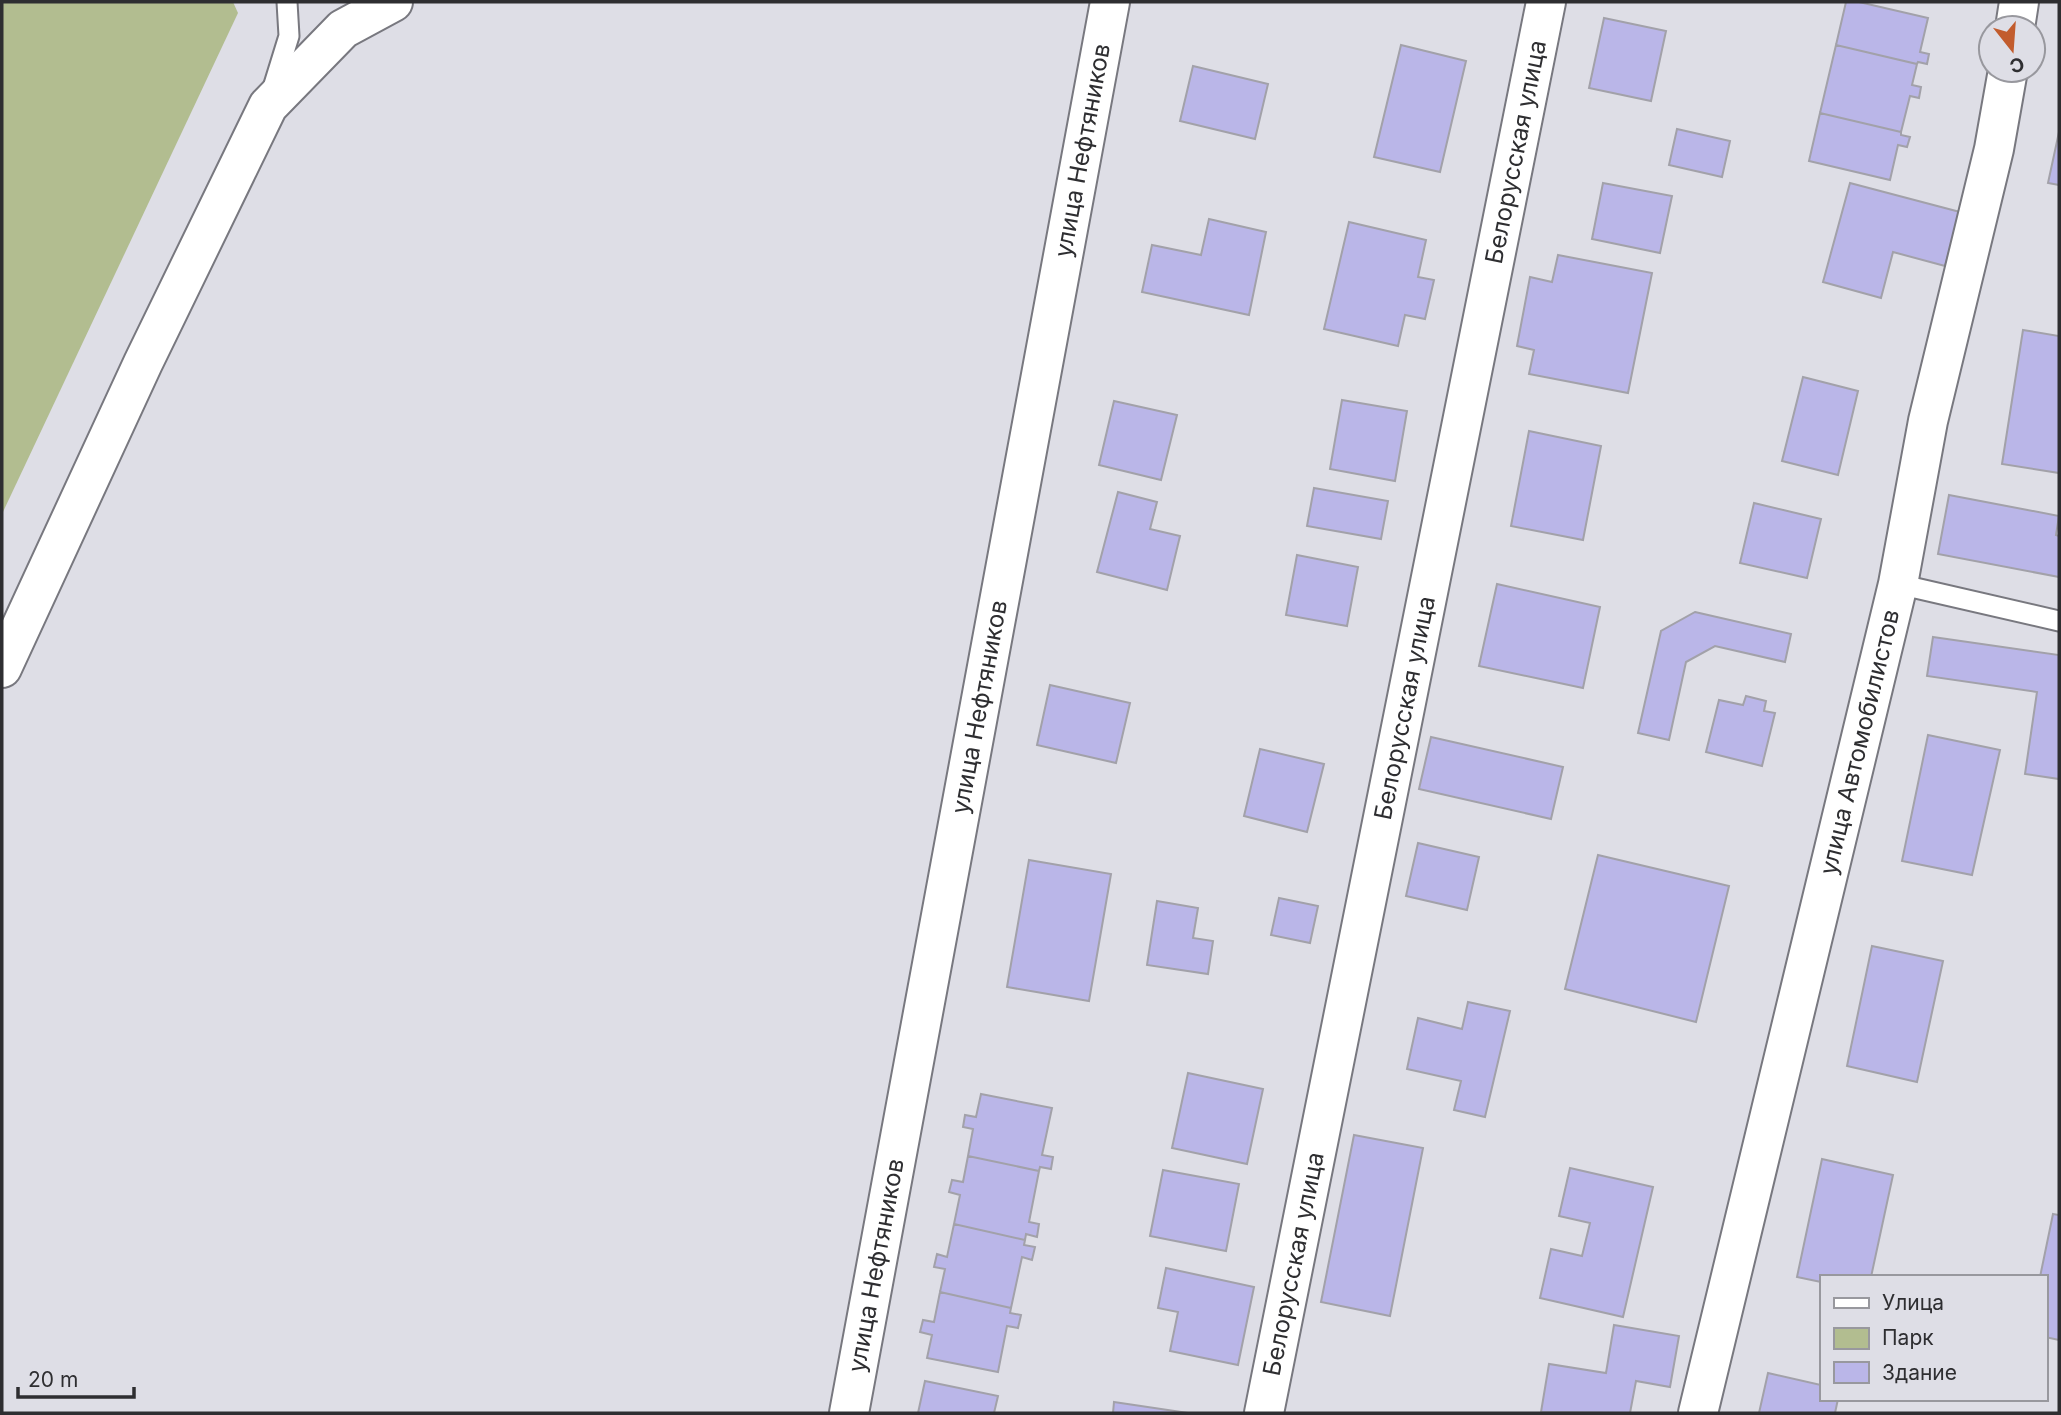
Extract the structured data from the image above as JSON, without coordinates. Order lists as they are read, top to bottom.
{
  "streets": {
    "street": ["улица Нефтяников", "Белорусская улица", "улица Автомобилистов"]
  },
  "legend": ["Улица", "Парк", "Здание"],
  "scale_bar": "20 m",
  "north": "bottom"
}
